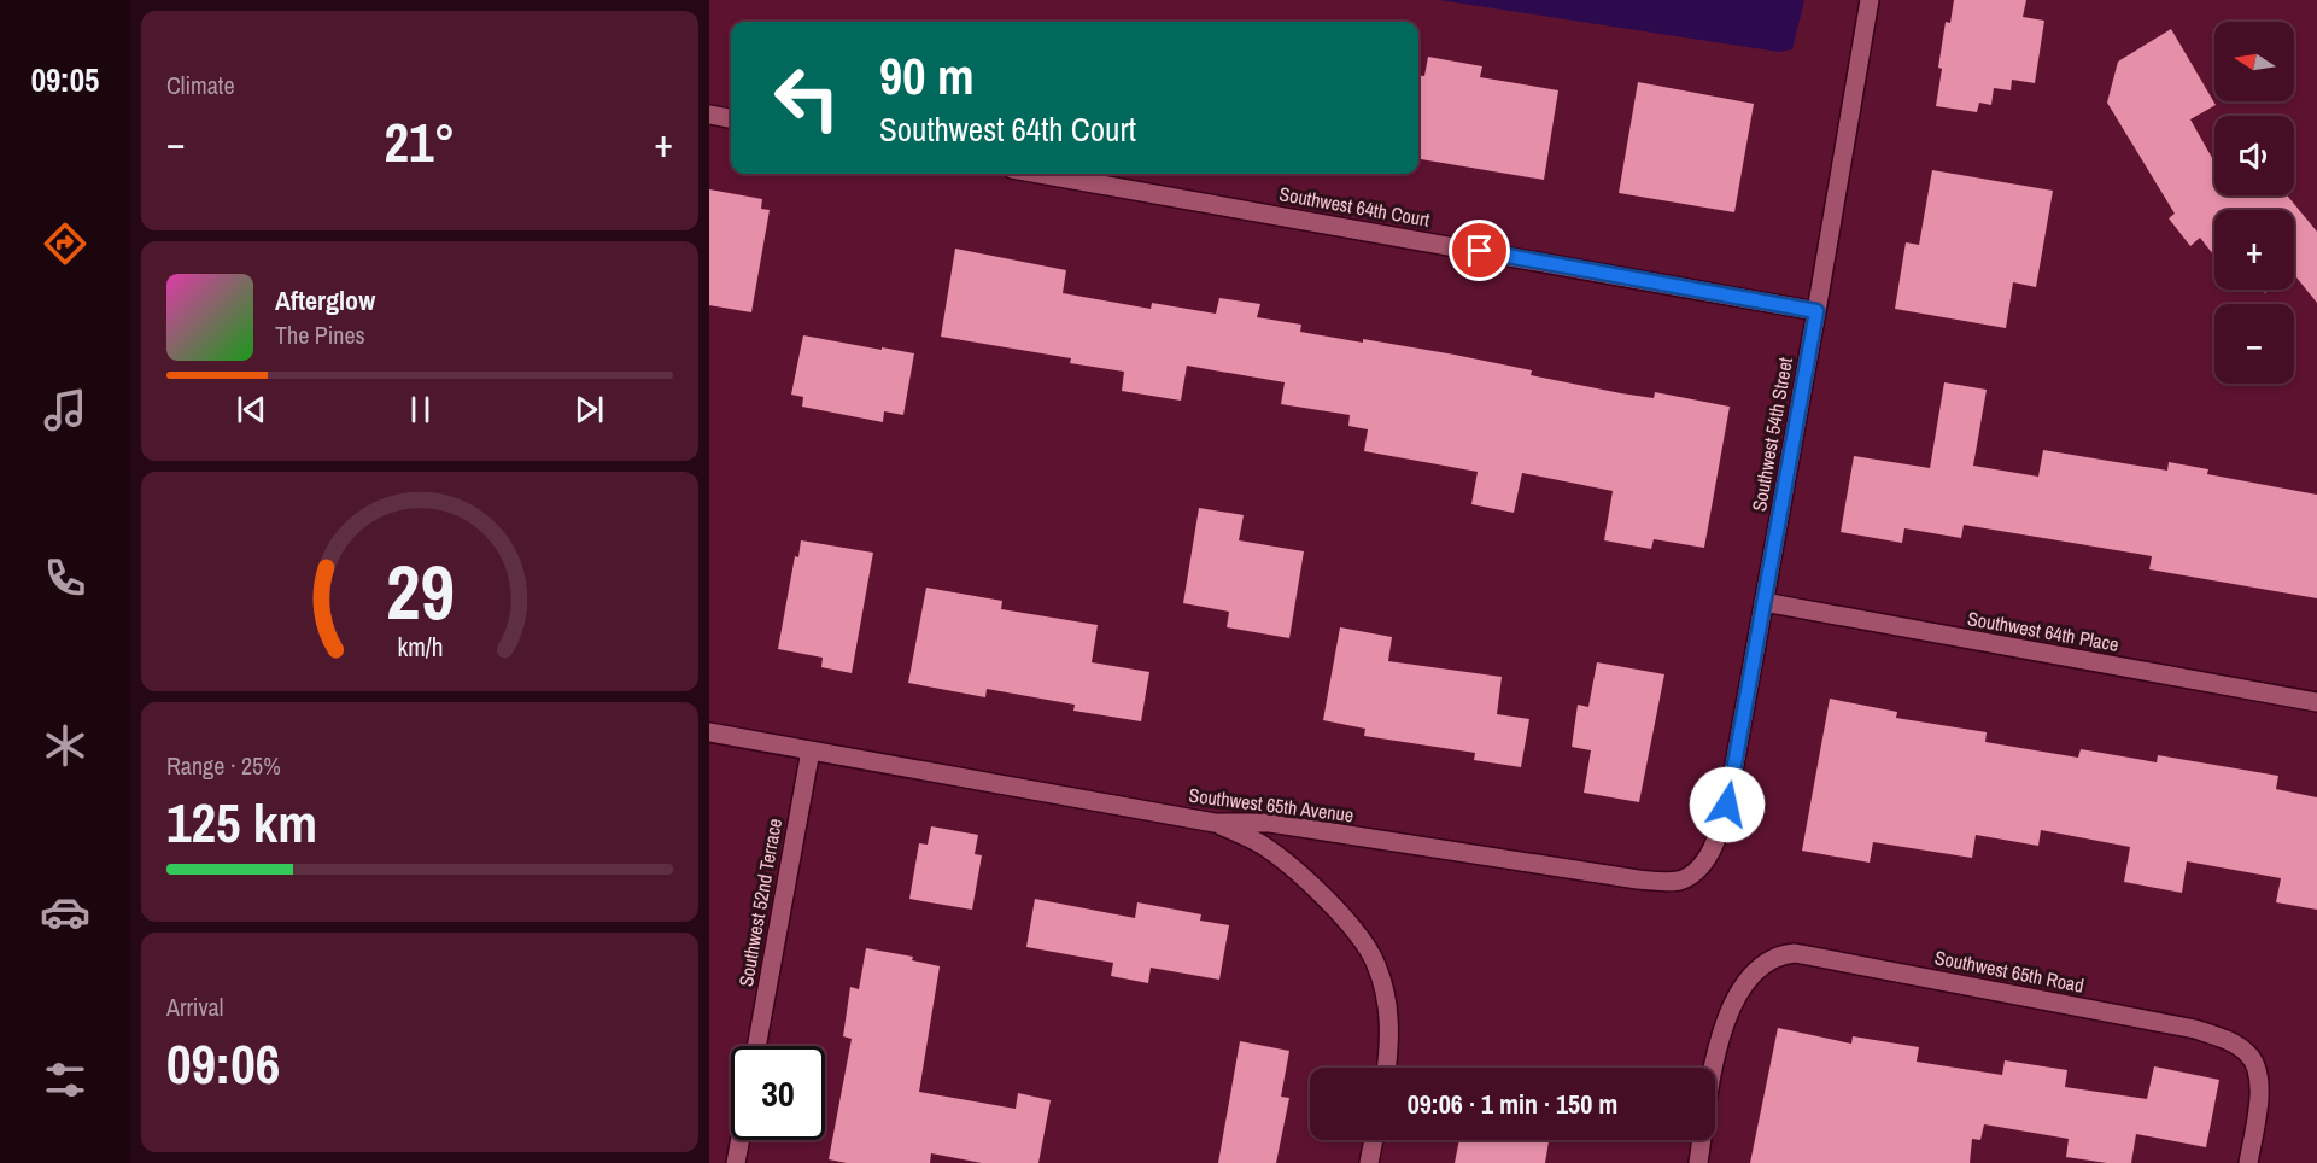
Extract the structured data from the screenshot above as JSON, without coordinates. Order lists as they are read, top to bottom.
{
  "streets": {
    "street": [
      "Southwest 64th Court",
      "Southwest 54th Street",
      "Southwest 64th Place",
      "Southwest 65th Avenue",
      "Southwest 52nd Terrace",
      "Southwest 65th Road"
    ]
  },
  "crossings": [
    ["Southwest 64th Court", "Southwest 54th Street"],
    ["Southwest 54th Street", "Southwest 64th Place"],
    ["Southwest 54th Street", "Southwest 65th Avenue"],
    ["Southwest 65th Avenue", "Southwest 52nd Terrace"]
  ],
  "north": "left",
  "page": {
    "tabs": "09:05",
    "tile": [
      "Climate",
      ["Range · 25%", "125 km"],
      ["Arrival", "09:06"]
    ],
    "map_buttons": ["+", "−"],
    "turn": ["90 m", "Southwest 64th Court"],
    "heat": ["−", "21°", "+"],
    "song": ["Afterglow", "The Pines"],
    "limit": "30",
    "trip": "09:06 · 1 min · 150 m",
    "gauge": ["29", "km/h"]
  }
}
